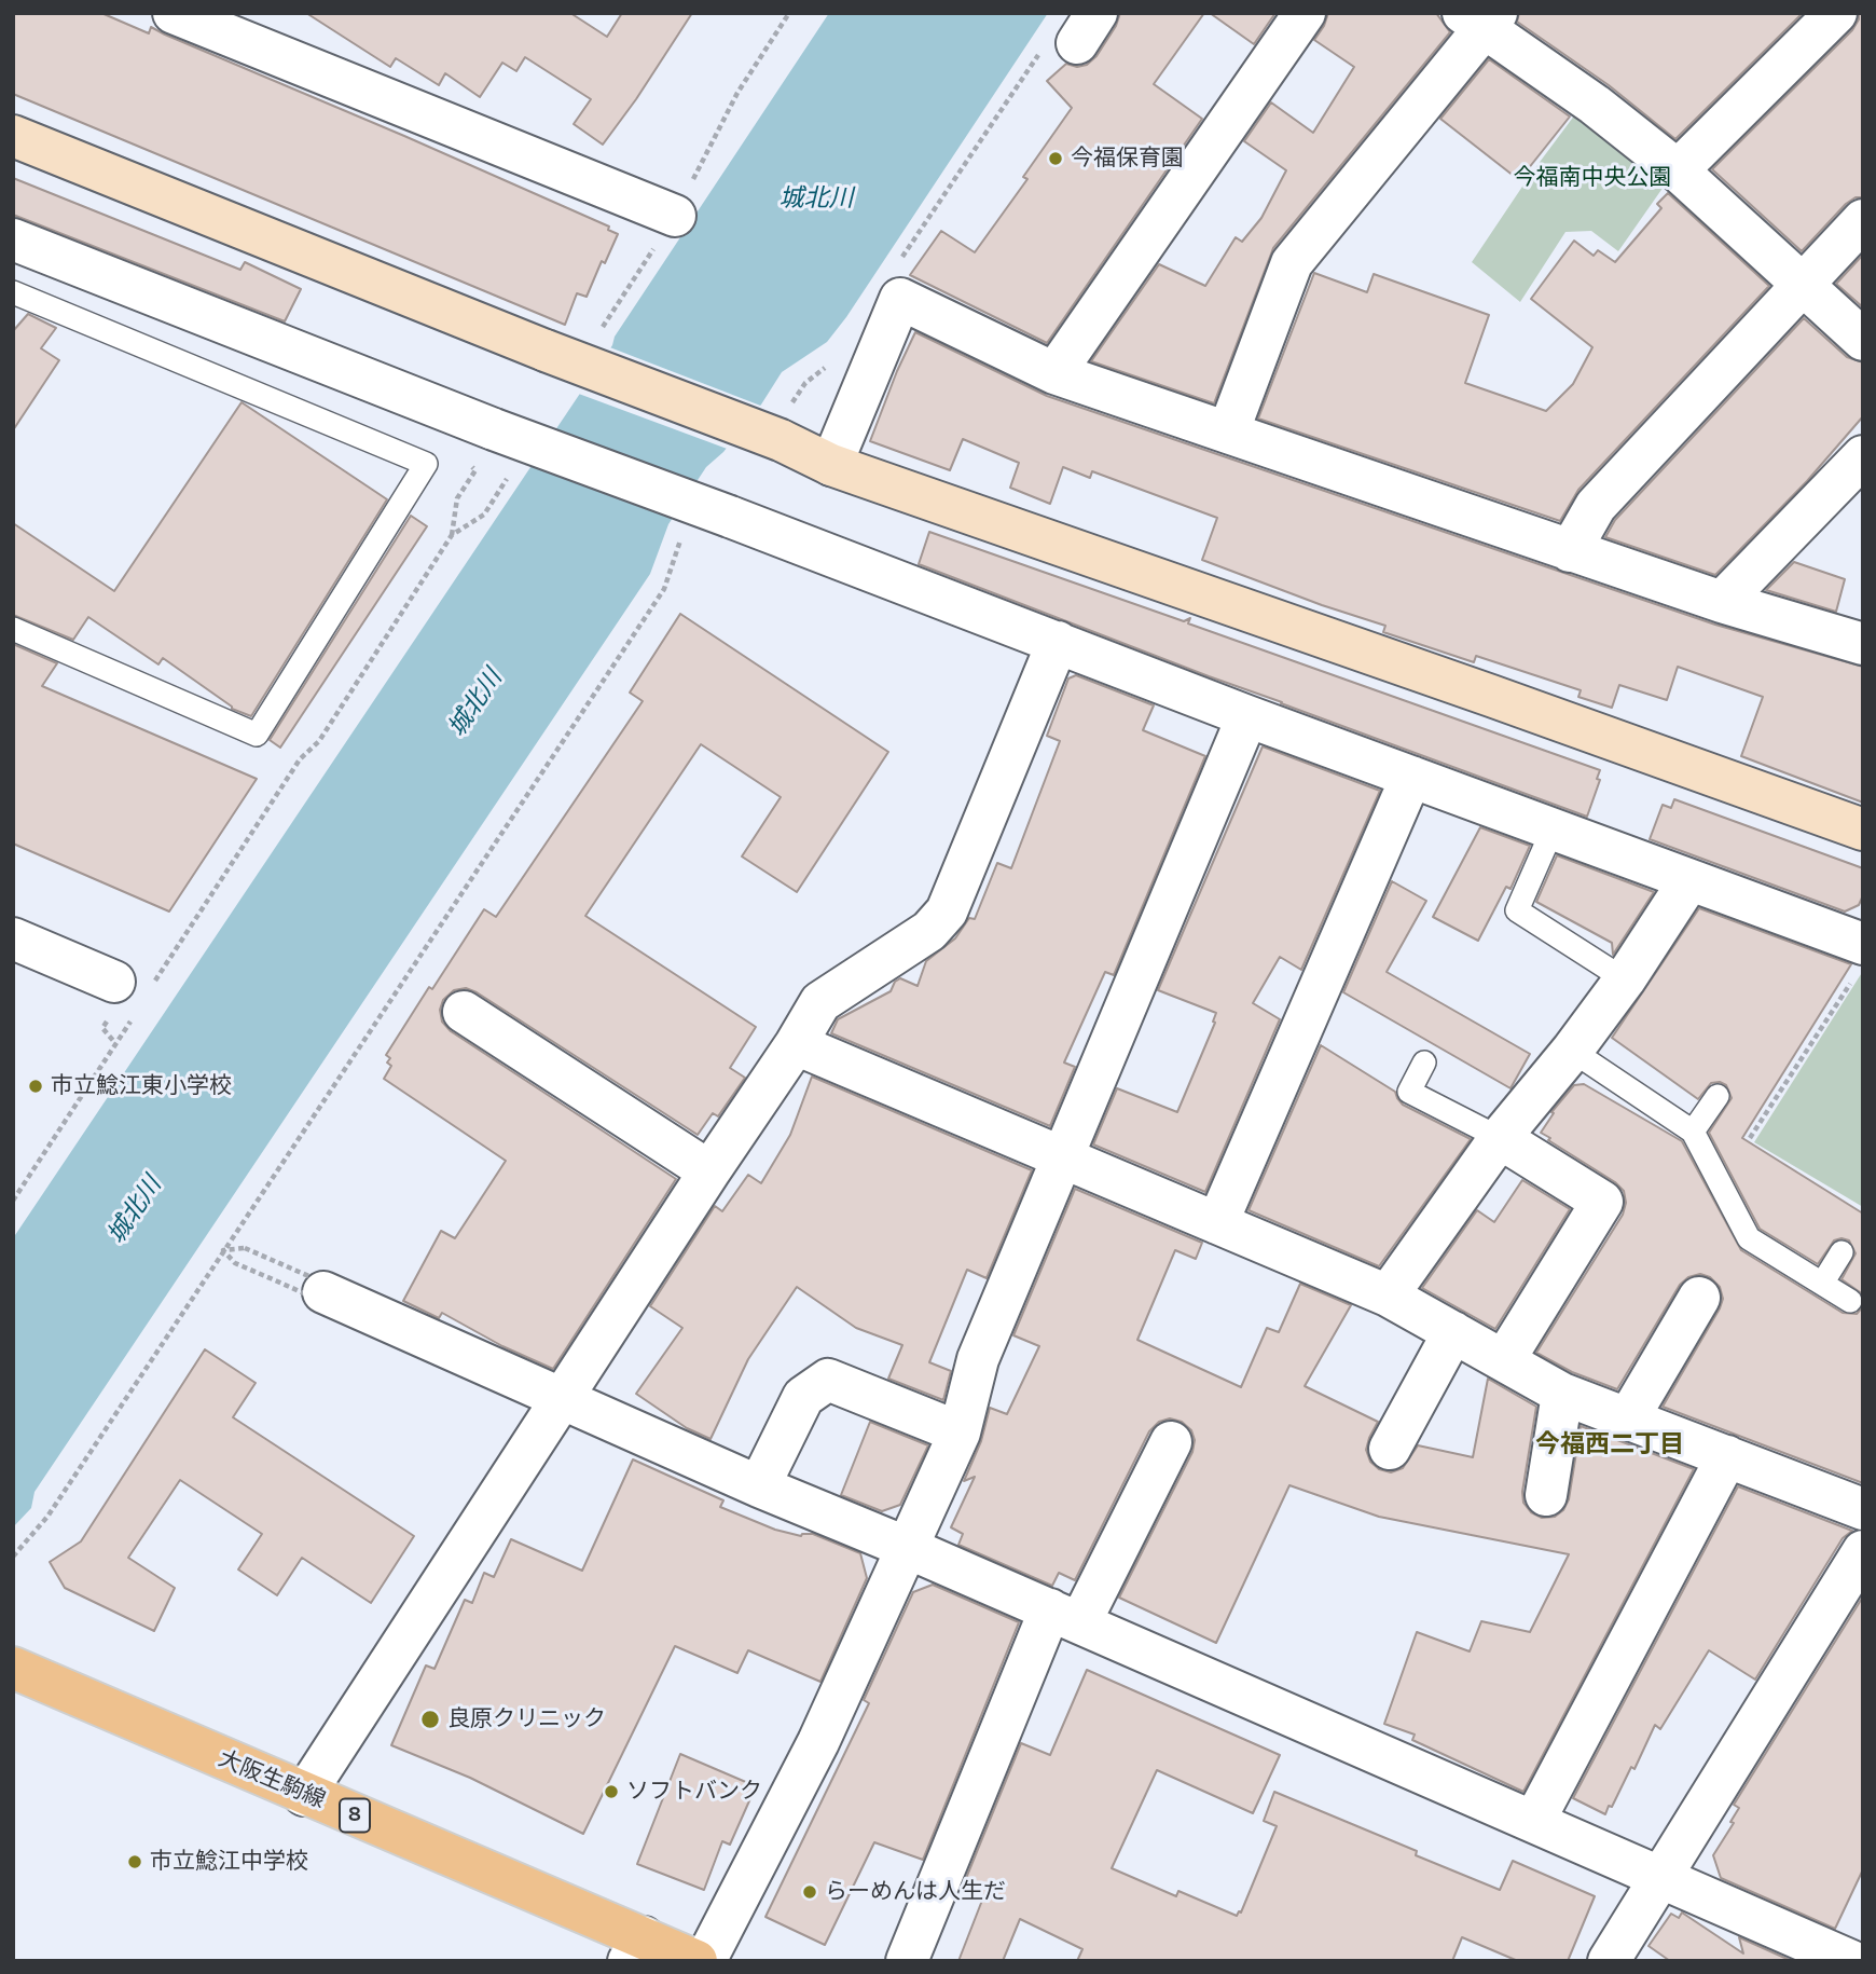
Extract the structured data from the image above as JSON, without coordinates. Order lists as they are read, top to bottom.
{
  "streets": {
    "main road": ["大阪生駒線", "8"]
  },
  "districts": ["今福西二丁目"],
  "water": ["城北川"],
  "parks": ["今福南中央公園"],
  "places": [
    "今福保育園",
    "市立鯰江東小学校",
    "良原クリニック",
    "ソフトバンク",
    "市立鯰江中学校",
    "らーめんは人生だ"
  ]
}
